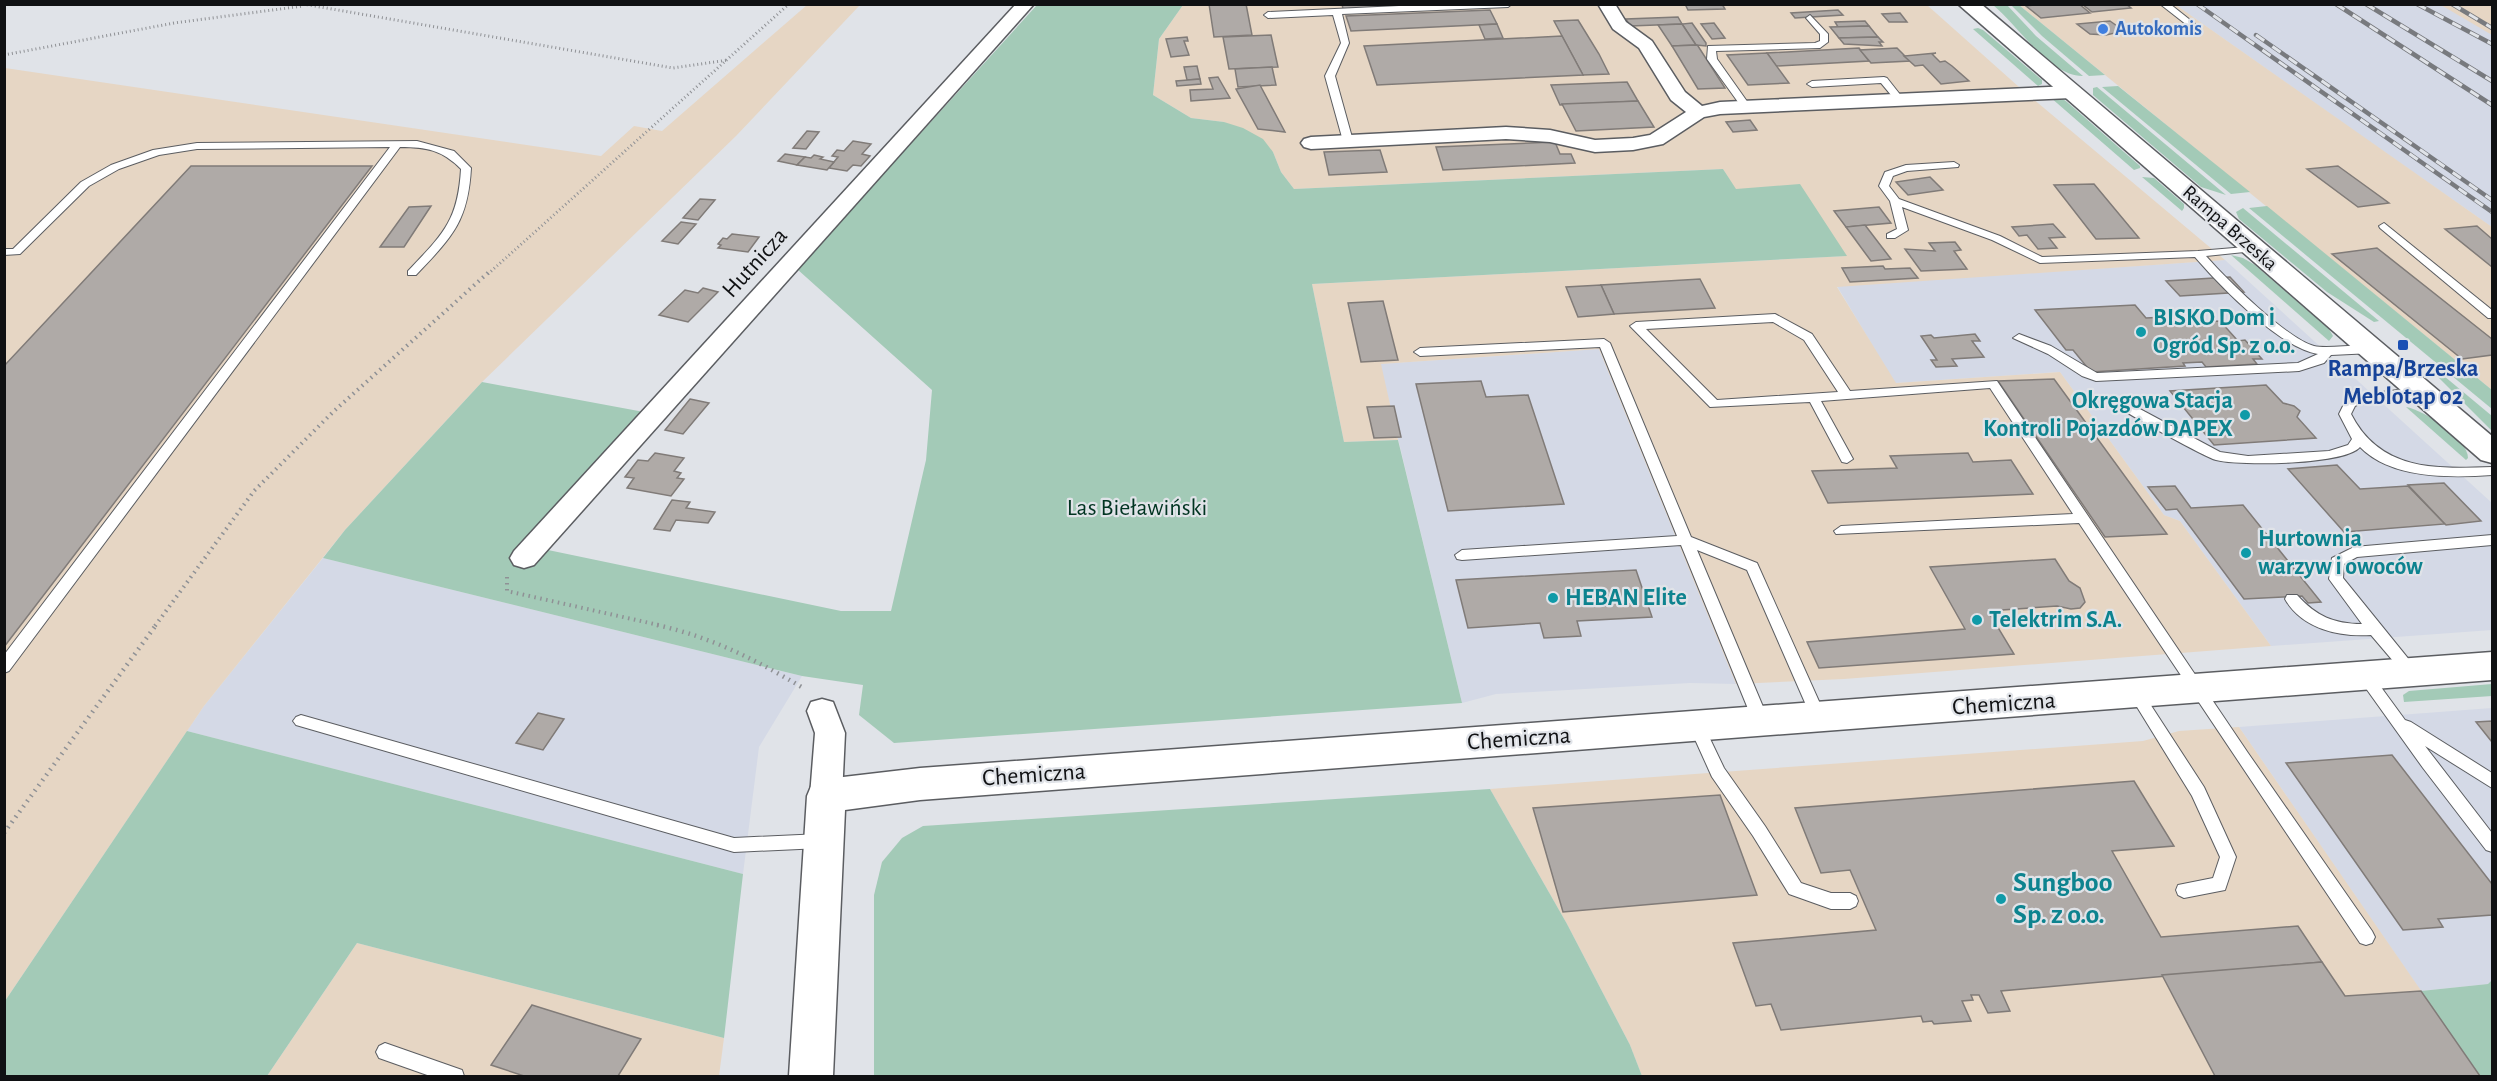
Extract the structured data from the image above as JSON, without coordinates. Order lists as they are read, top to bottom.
{
  "streets": {
    "main road": ["Rampa Brzeska", "Chemiczna"],
    "street": ["Hutnicza"]
  },
  "parks": ["Las Bieławiński"],
  "places": {
    "other": [
      "Autokomis",
      "BISKO Dom i Ogród Sp. z o.o.",
      "Okręgowa Stacja Kontroli Pojazdów DAPEX",
      "Hurtownia warzyw i owoców",
      "HEBAN Elite",
      "Telektrim S.A.",
      "Sungboo Sp. z o.o."
    ],
    "transit": ["Rampa/Brzeska Meblotap 02"]
  }
}
